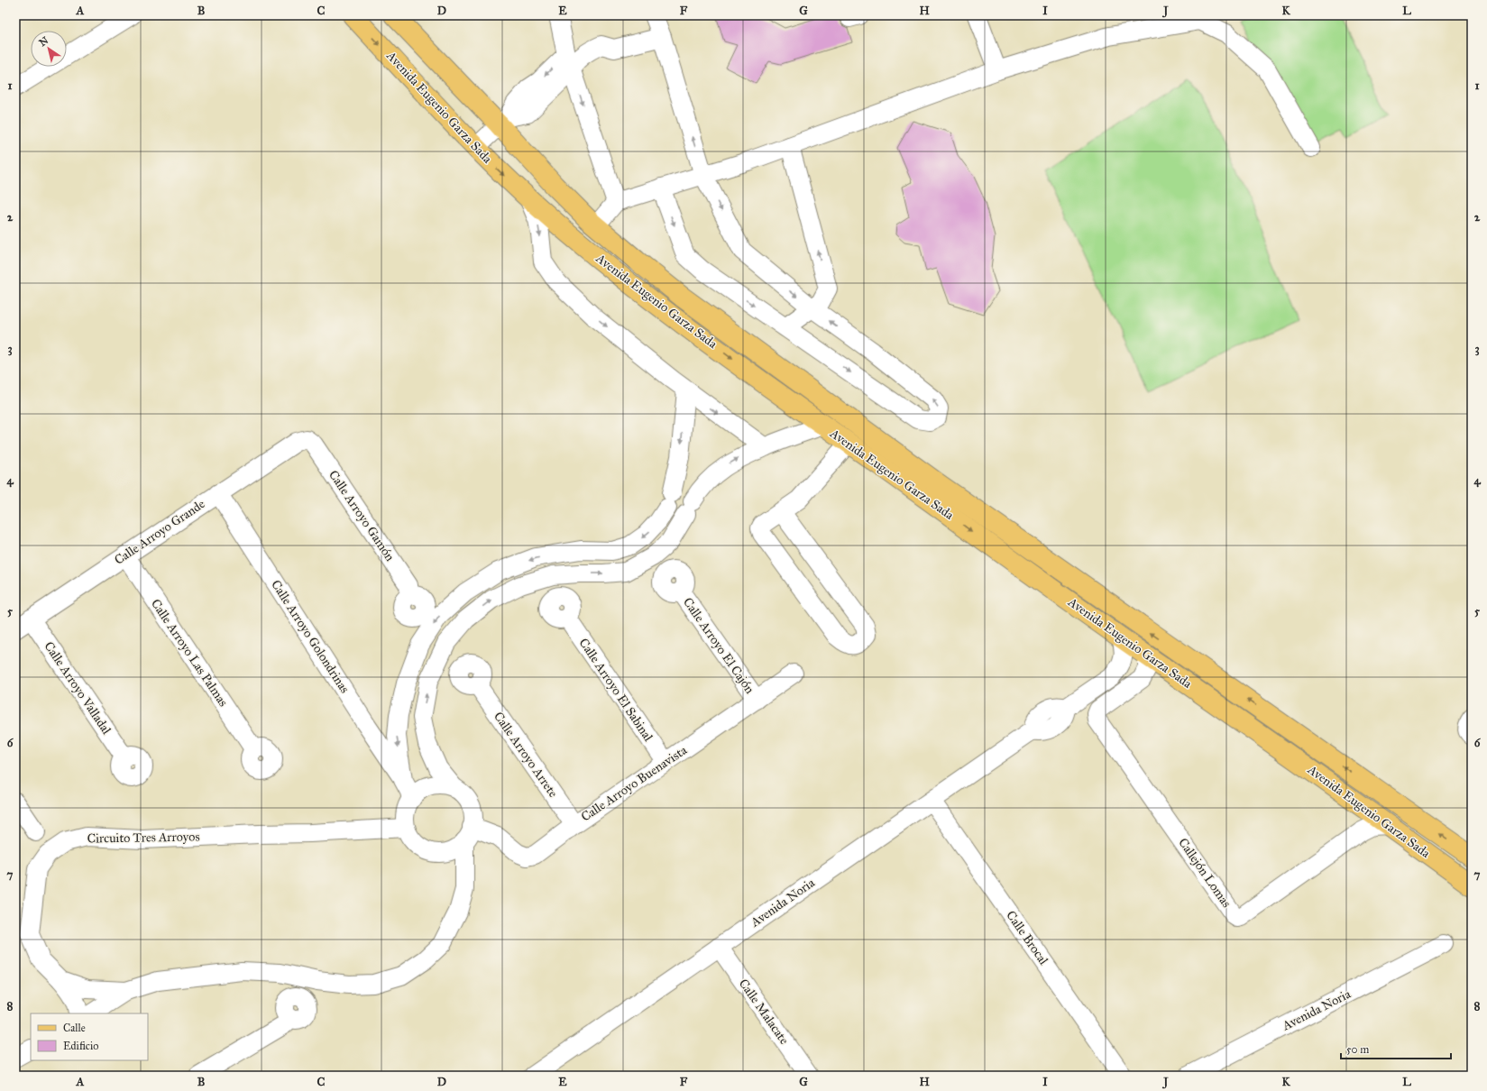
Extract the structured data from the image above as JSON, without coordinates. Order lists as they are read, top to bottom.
{
  "streets": {
    "main road": ["Avenida Eugenio Garza Sada"],
    "street": [
      "Calle Arroyo Gamón",
      "Calle Arroyo Grande",
      "Calle Arroyo Golondrinas",
      "Calle Arroyo El Cajón",
      "Calle Arroyo Las Palmas",
      "Calle Arroyo Valladal",
      "Calle Arroyo El Sabinal",
      "Calle Arroyo Arrete",
      "Calle Arroyo Buenavista",
      "Circuito Tres Arroyos",
      "Callejón Lomas",
      "Avenida Noria",
      "Calle Brocal",
      "Calle Malacate"
    ]
  },
  "crossings": [
    ["Avenida Eugenio Garza Sada", "Circuito Tres Arroyos"],
    ["Avenida Eugenio Garza Sada", "Callejón Lomas"],
    ["Avenida Eugenio Garza Sada", "Avenida Noria"],
    ["Calle Arroyo Gamón", "Calle Arroyo Grande"],
    ["Calle Arroyo Grande", "Calle Arroyo Golondrinas"],
    ["Calle Arroyo Grande", "Calle Arroyo Las Palmas"],
    ["Calle Arroyo Grande", "Calle Arroyo Valladal"],
    ["Calle Arroyo El Cajón", "Calle Arroyo Buenavista"],
    ["Calle Arroyo El Sabinal", "Calle Arroyo Buenavista"],
    ["Calle Arroyo Arrete", "Calle Arroyo Buenavista"],
    ["Calle Arroyo Buenavista", "Circuito Tres Arroyos"],
    ["Avenida Noria", "Calle Brocal"],
    ["Avenida Noria", "Calle Malacate"]
  ],
  "legend": ["Calle", "Edificio"],
  "scale_bar": "50 m",
  "north": "top left",
  "grid": {
    "columns": [
      "A",
      "B",
      "C",
      "D",
      "E",
      "F",
      "G",
      "H",
      "I",
      "J",
      "K",
      "L"
    ],
    "rows": [
      "1",
      "2",
      "3",
      "4",
      "5",
      "6",
      "7",
      "8"
    ]
  }
}
